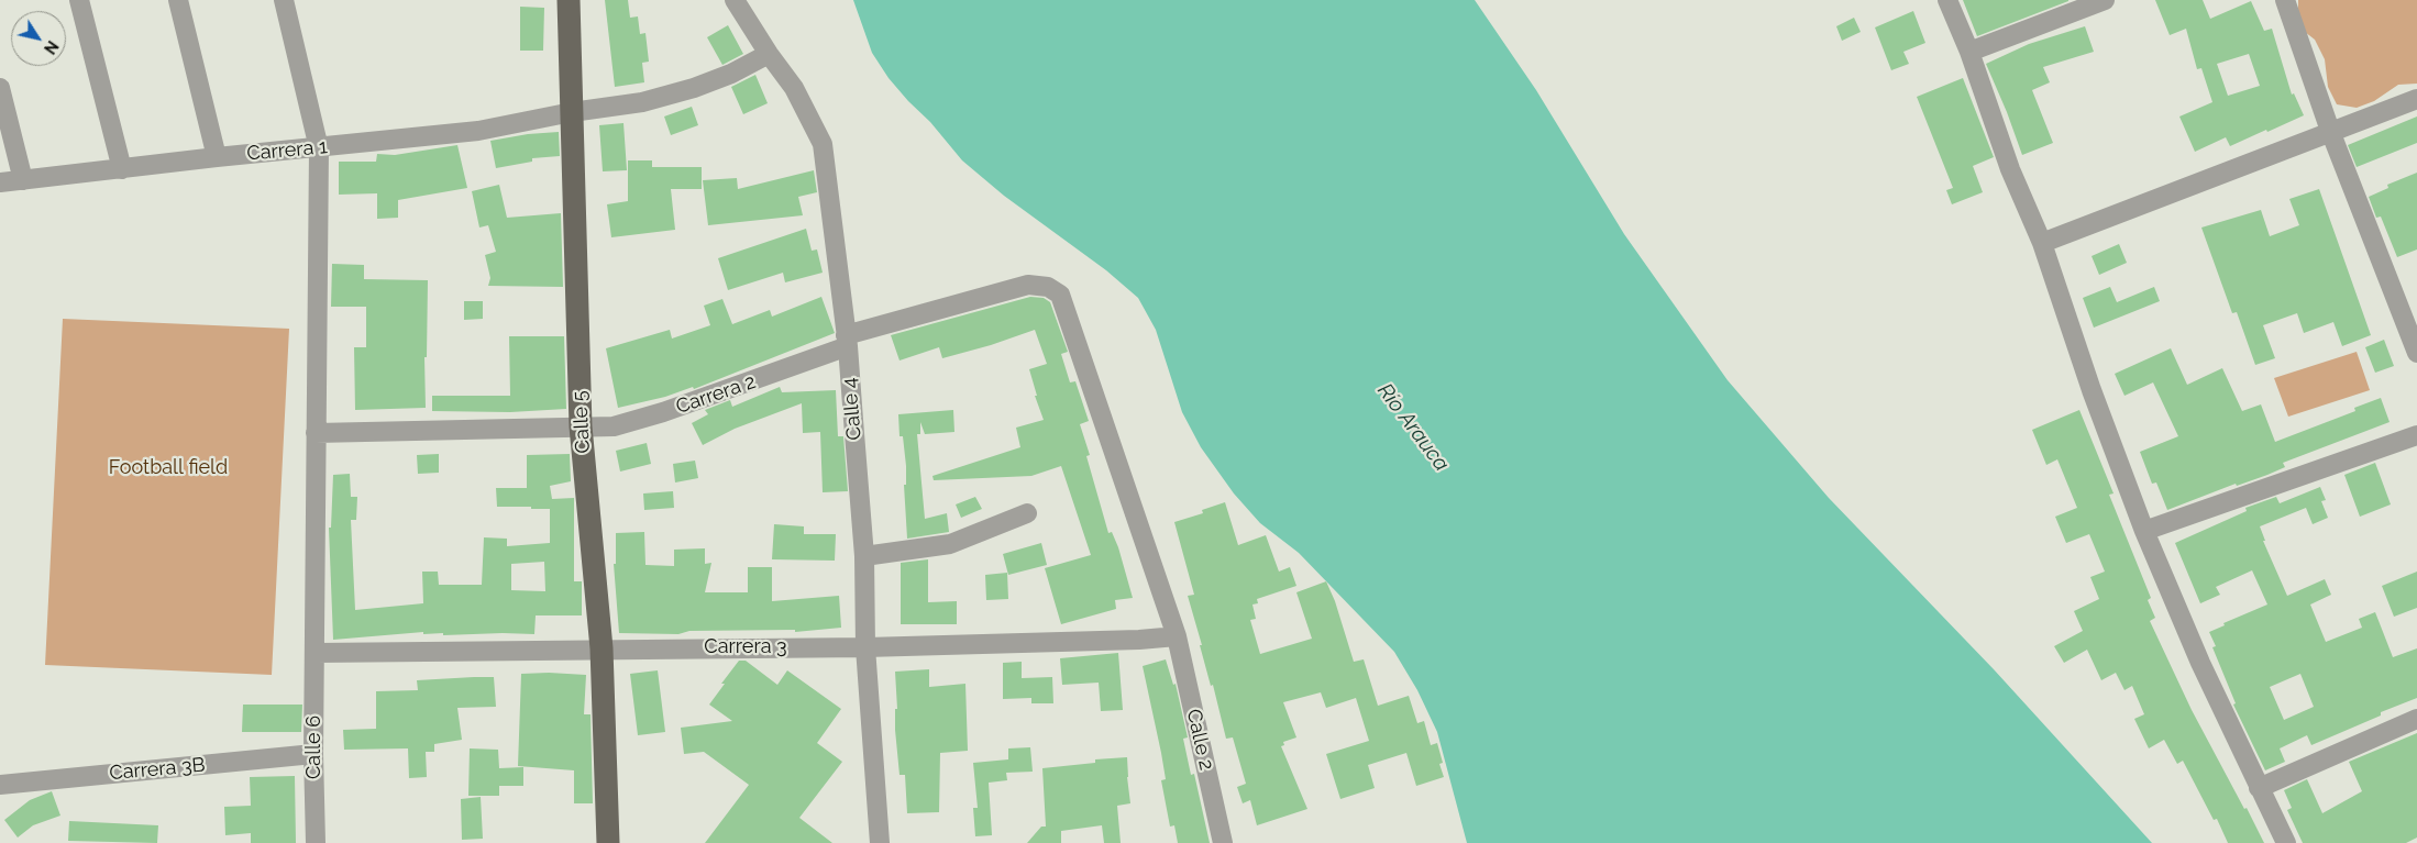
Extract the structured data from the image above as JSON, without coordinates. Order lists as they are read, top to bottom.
{
  "streets": {
    "main road": ["Calle 5"],
    "street": [
      "Carrera 1",
      "Carrera 2",
      "Calle 4",
      "Carrera 3",
      "Calle 2",
      "Calle 6",
      "Carrera 3B"
    ]
  },
  "crossings": [
    ["Carrera 1", "Calle 4"],
    ["Carrera 1", "Calle 5"],
    ["Carrera 1", "Calle 6"],
    ["Carrera 2", "Calle 4"],
    ["Carrera 2", "Calle 5"],
    ["Carrera 2", "Carrera 3"],
    ["Carrera 2", "Calle 2"],
    ["Carrera 2", "Calle 6"],
    ["Calle 4", "Carrera 3"],
    ["Calle 5", "Carrera 3"],
    ["Carrera 3", "Calle 2"],
    ["Carrera 3", "Calle 6"],
    ["Calle 6", "Carrera 3B"]
  ],
  "water": ["Río Arauca"],
  "parks": ["Football field"],
  "north": "bottom right"
}
